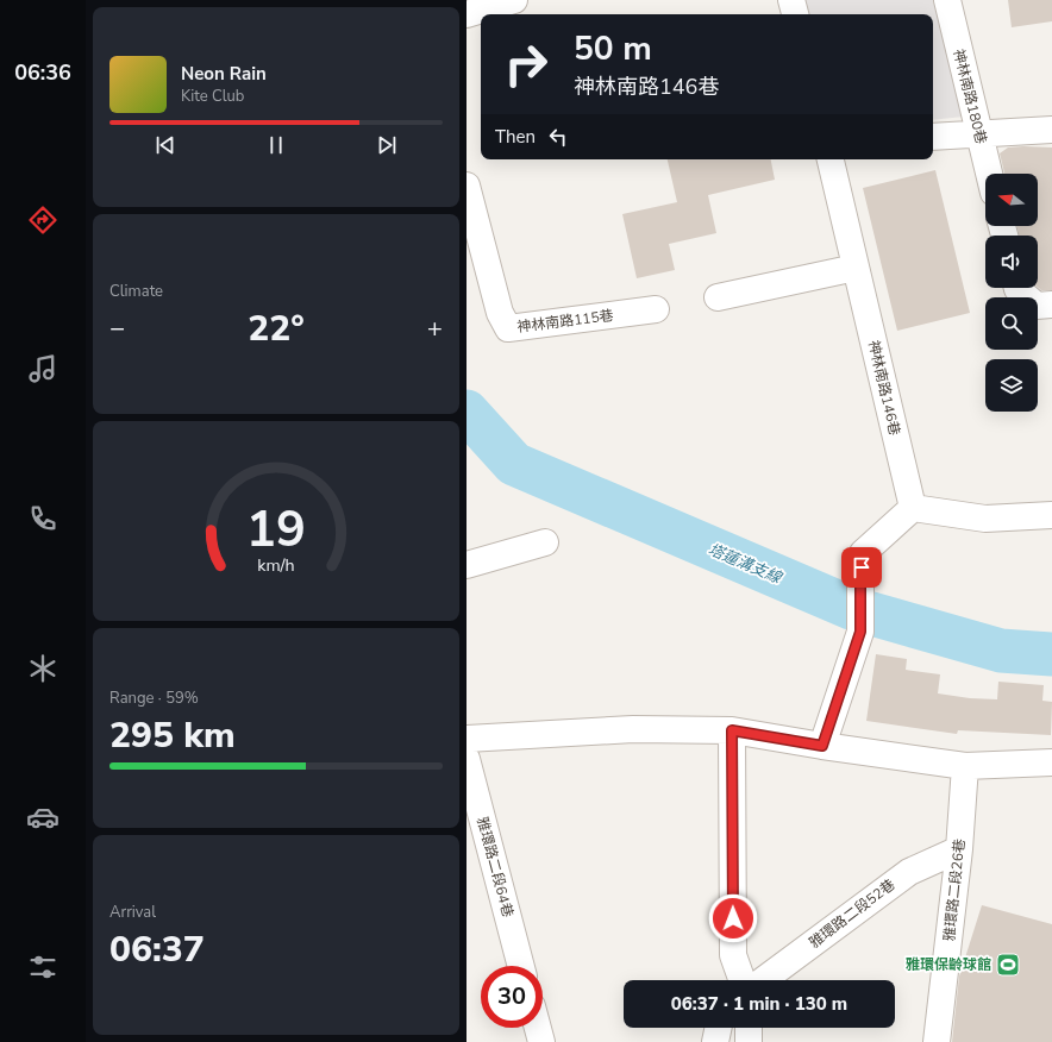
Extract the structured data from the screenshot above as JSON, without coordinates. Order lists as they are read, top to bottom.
{
  "streets": {
    "street": [
      "神林南路180巷",
      "神林南路115巷",
      "神林南路146巷",
      "雅環路二段64巷",
      "雅環路二段26巷",
      "雅環路二段52巷"
    ]
  },
  "crossings": [
    ["雅環路二段26巷", "雅環路二段52巷"]
  ],
  "water": ["塔蓮溝支線"],
  "places": {
    "sports": ["雅環保齡球館"]
  },
  "north": "left",
  "page": {
    "tabs": "06:36",
    "turn": ["50 m", "神林南路146巷"],
    "song": ["Neon Rain", "Kite Club"],
    "then": "Then",
    "tile": [
      "Climate",
      ["Range · 59%", "295 km"],
      ["Arrival", "06:37"]
    ],
    "heat": ["−", "22°", "+"],
    "limit": "30",
    "trip": "06:37 · 1 min · 130 m",
    "gauge": ["19", "km/h"]
  }
}
